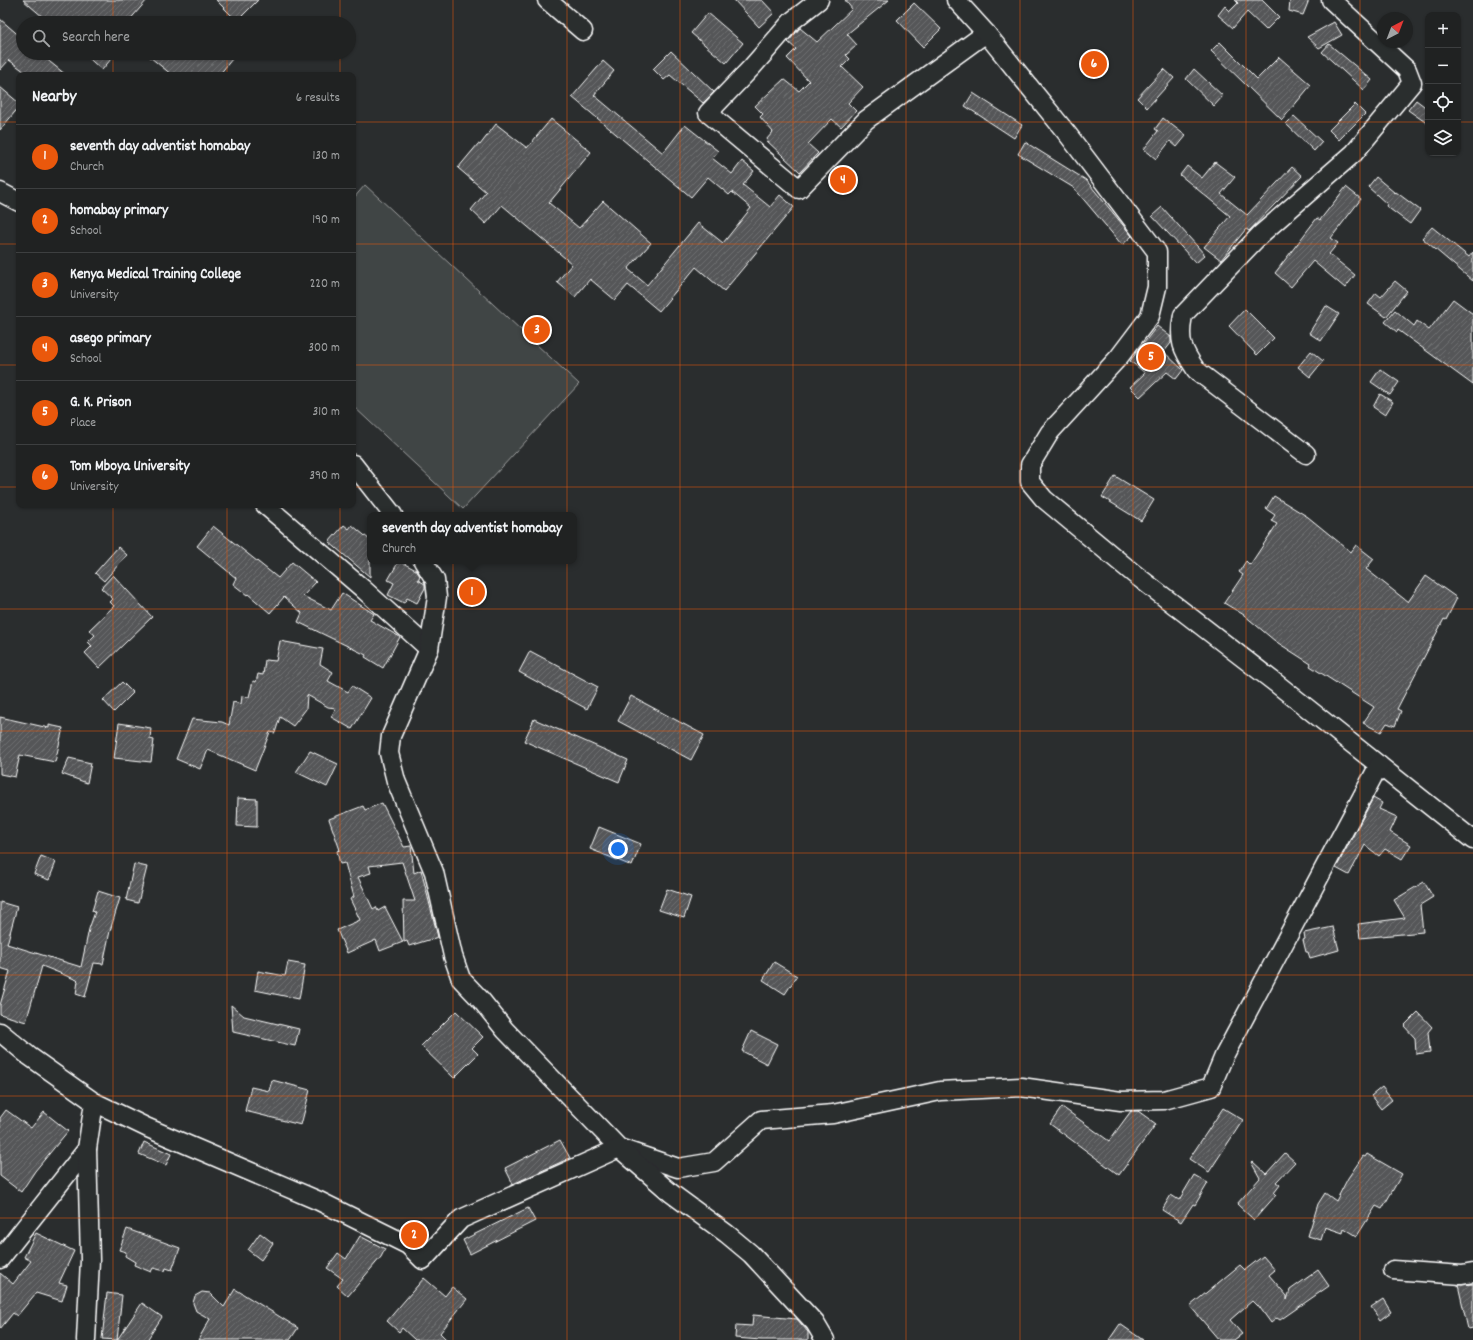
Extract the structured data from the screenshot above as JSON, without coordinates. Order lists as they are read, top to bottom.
{
  "north": "top right",
  "page": {
    "map_buttons": ["+", "−"],
    "search": "Search here",
    "pins": [
      "6",
      "4",
      "3",
      "5",
      "1",
      "2"
    ],
    "heading": ["Nearby", "6 results"],
    "list": [
      {
        "mark": "1",
        "name": "seventh day adventist homabay",
        "note": "Church",
        "value": "130 m"
      },
      {
        "mark": "2",
        "name": "homabay primary",
        "note": "School",
        "value": "190 m"
      },
      {
        "mark": "3",
        "name": "Kenya Medical Training College",
        "note": "University",
        "value": "220 m"
      },
      {
        "mark": "4",
        "name": "asego primary",
        "note": "School",
        "value": "300 m"
      },
      {
        "mark": "5",
        "name": "G. K. Prison",
        "note": "Place",
        "value": "310 m"
      },
      {
        "mark": "6",
        "name": "Tom Mboya University",
        "note": "University",
        "value": "390 m"
      }
    ],
    "popup": ["seventh day adventist homabay", "Church"]
  }
}
